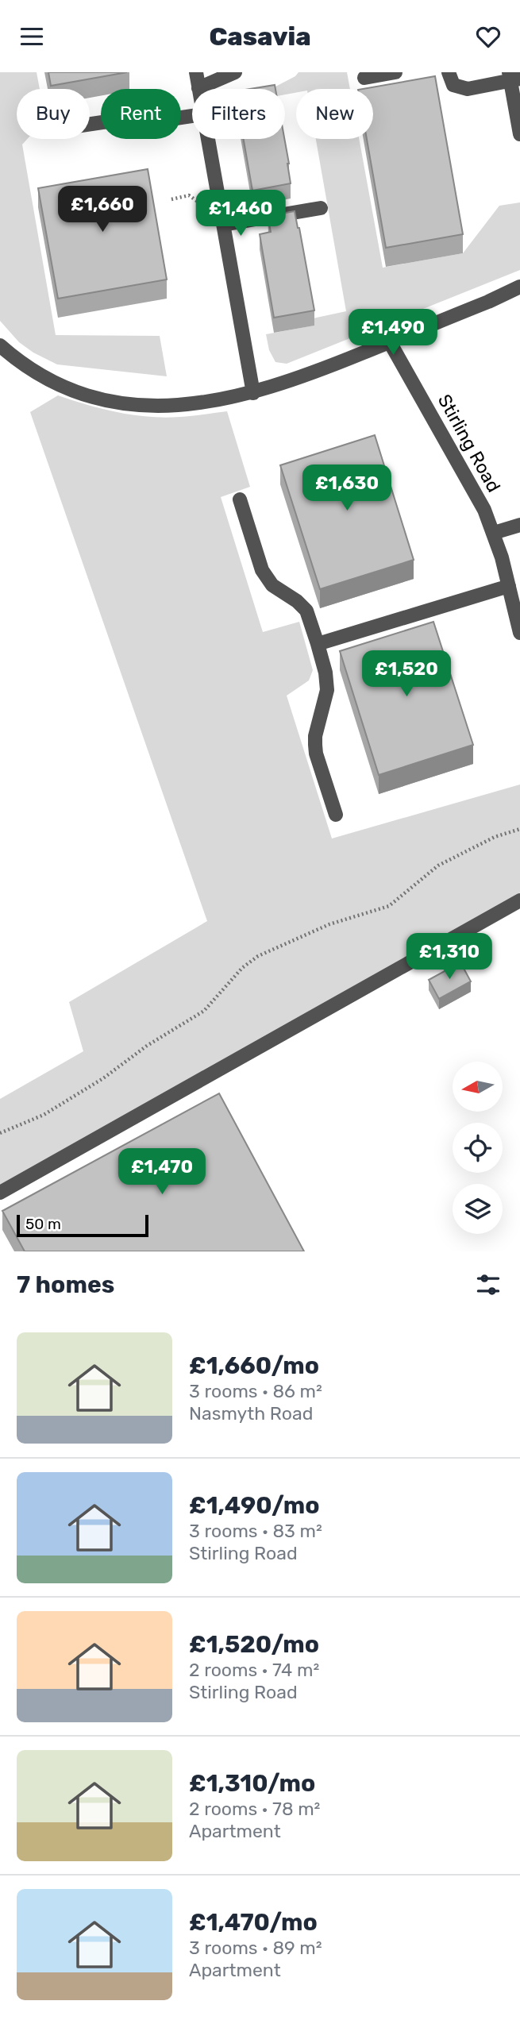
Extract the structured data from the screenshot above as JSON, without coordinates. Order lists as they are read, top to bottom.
{
  "streets": {
    "street": ["Stirling Road"]
  },
  "scale_bar": "50 m",
  "north": "left",
  "page": {
    "header": "Casavia",
    "chip": [
      "Buy",
      "Rent",
      "Filters",
      "New"
    ],
    "price": [
      "£1,660",
      "£1,460",
      "£1,490",
      "£1,630",
      "£1,520",
      "£1,310",
      "£1,470"
    ],
    "scale": "50 m",
    "heading": "7 homes",
    "list": [
      {
        "name": "£1,660/mo",
        "note": "3 rooms · 86 m² · Nasmyth Road"
      },
      {
        "name": "£1,490/mo",
        "note": "3 rooms · 83 m² · Stirling Road"
      },
      {
        "name": "£1,520/mo",
        "note": "2 rooms · 74 m² · Stirling Road"
      },
      {
        "name": "£1,310/mo",
        "note": "2 rooms · 78 m² · Apartment"
      },
      {
        "name": "£1,470/mo",
        "note": "3 rooms · 89 m² · Apartment"
      }
    ]
  }
}
